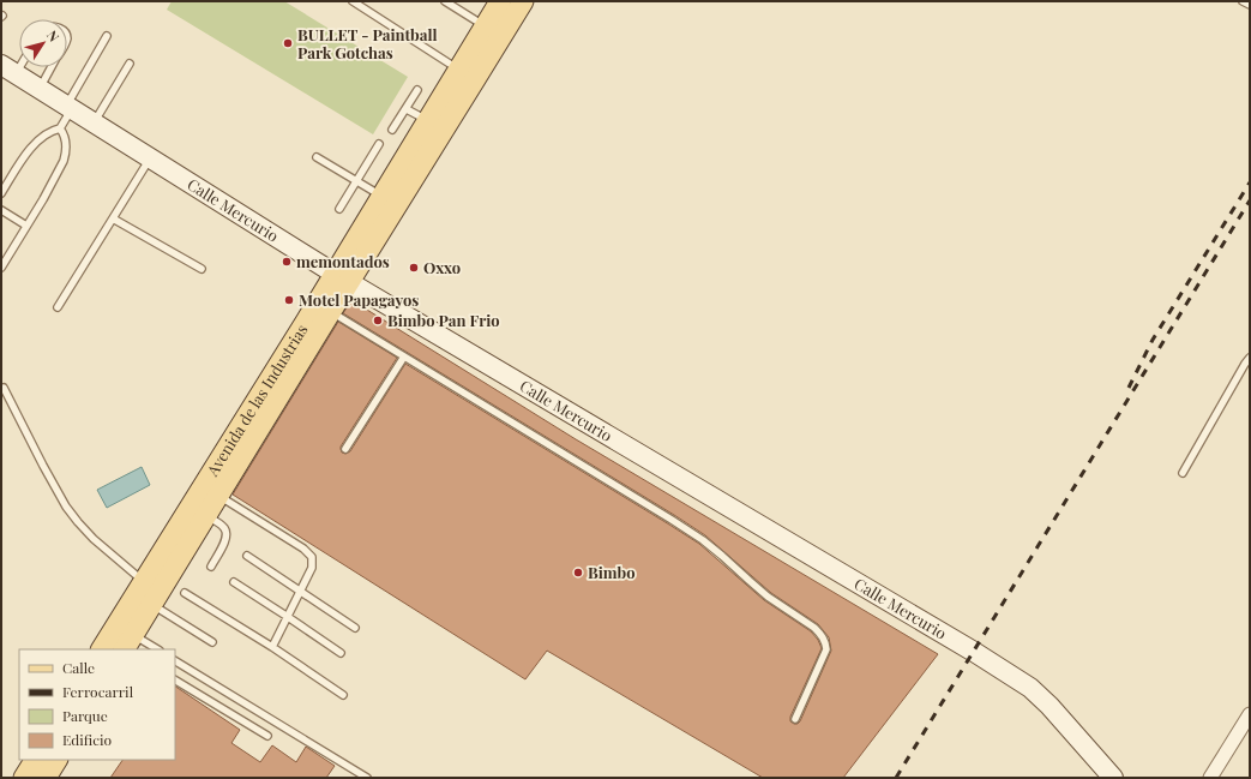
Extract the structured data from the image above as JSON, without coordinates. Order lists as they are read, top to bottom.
{
  "streets": {
    "main road": ["Calle Mercurio", "Avenida de las Industrias"]
  },
  "crossings": [
    ["Calle Mercurio", "Avenida de las Industrias"]
  ],
  "places": [
    "BULLET - Paintball Park Gotchas",
    "memontados",
    "Oxxo",
    "Motel Papagayos",
    "Bimbo Pan Frio",
    "Bimbo"
  ],
  "legend": [
    "Calle",
    "Ferrocarril",
    "Parque",
    "Edificio"
  ],
  "north": "top right"
}
